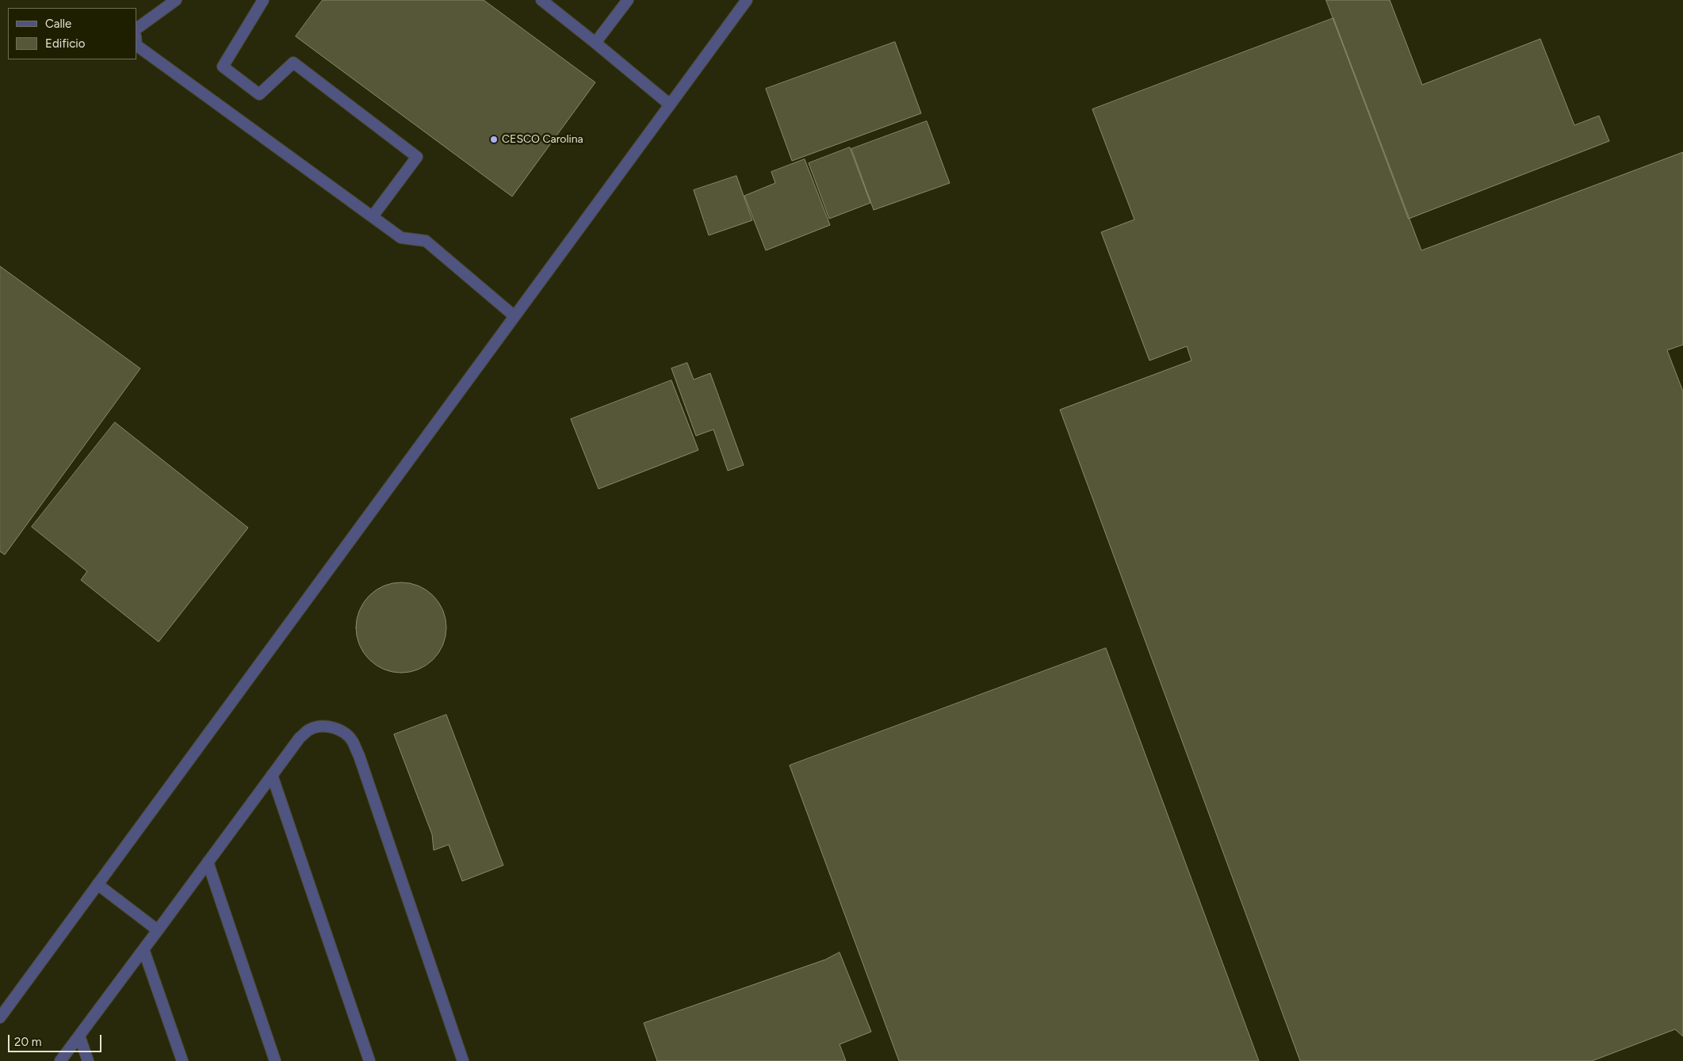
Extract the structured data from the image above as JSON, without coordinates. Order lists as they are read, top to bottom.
{
  "places": ["CESCO Carolina"],
  "legend": ["Calle", "Edificio"],
  "scale_bar": "20 m"
}
